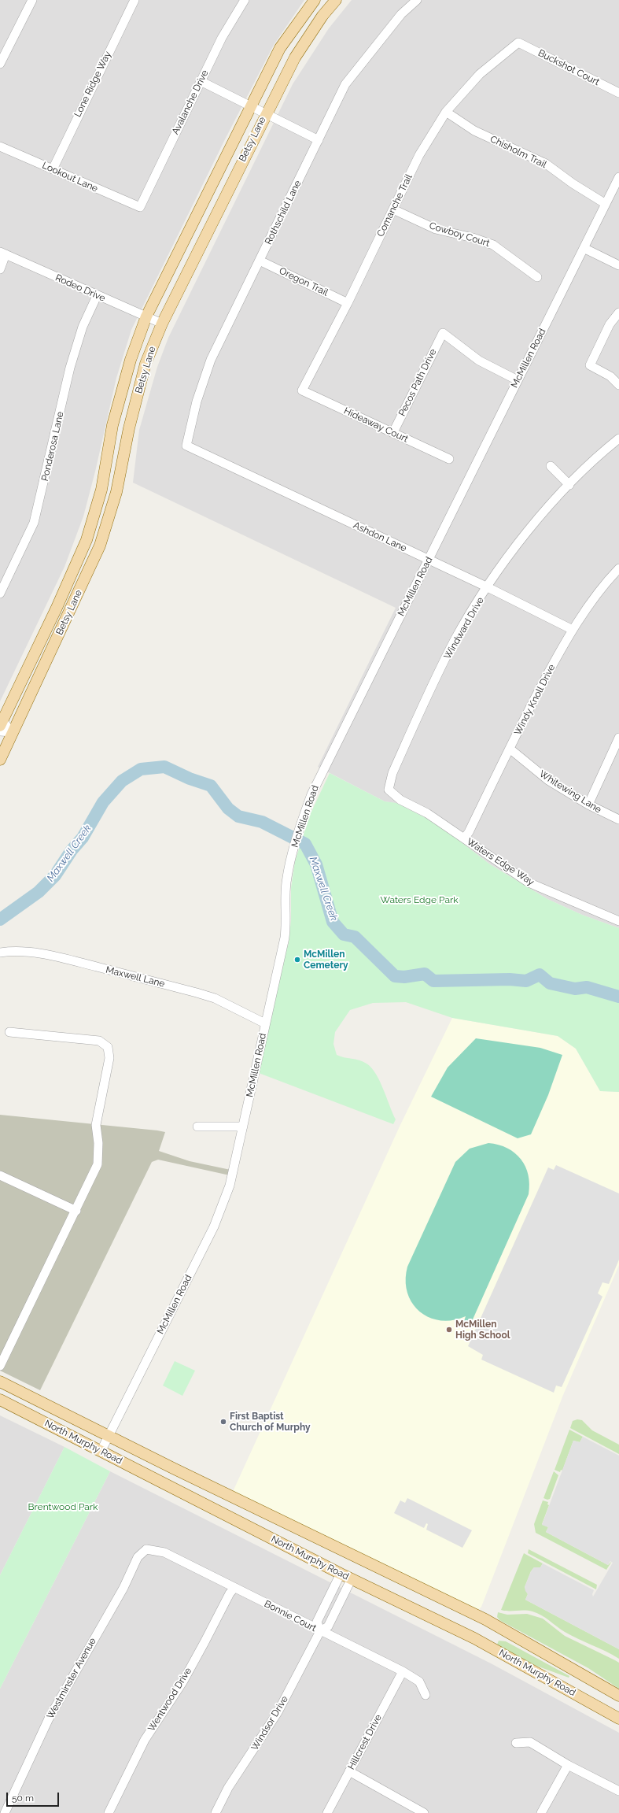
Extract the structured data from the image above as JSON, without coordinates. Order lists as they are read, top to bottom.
{
  "streets": {
    "main road": ["Betsy Lane", "North Murphy Road"],
    "street": [
      "Buckshot Court",
      "Lone Ridge Way",
      "Avalanche Drive",
      "Chisholm Trail",
      "Lookout Lane",
      "Comanche Trail",
      "Rothschild Lane",
      "Cowboy Court",
      "Oregon Trail",
      "Rodeo Drive",
      "McMillen Road",
      "Pecos Path Drive",
      "Hideaway Court",
      "Ponderosa Lane",
      "Ashdon Lane",
      "Windward Drive",
      "Windy Knoll Drive",
      "Whitewing Lane",
      "Waters Edge Way",
      "Maxwell Lane",
      "Bonnie Court",
      "Westminster Avenue",
      "Wentwood Drive",
      "Windsor Drive",
      "Hillcrest Drive"
    ]
  },
  "crossings": [
    ["Buckshot Court", "Comanche Trail"],
    ["Lone Ridge Way", "Lookout Lane"],
    ["Avalanche Drive", "Lookout Lane"],
    ["Betsy Lane", "Rodeo Drive"],
    ["Chisholm Trail", "Comanche Trail"],
    ["Chisholm Trail", "McMillen Road"],
    ["Comanche Trail", "Cowboy Court"],
    ["Comanche Trail", "Oregon Trail"],
    ["Comanche Trail", "Hideaway Court"],
    ["Rothschild Lane", "Oregon Trail"],
    ["Rothschild Lane", "Ashdon Lane"],
    ["Rodeo Drive", "Ponderosa Lane"],
    ["McMillen Road", "Pecos Path Drive"],
    ["McMillen Road", "Ashdon Lane"],
    ["McMillen Road", "Maxwell Lane"],
    ["McMillen Road", "North Murphy Road"],
    ["Pecos Path Drive", "Hideaway Court"],
    ["Ashdon Lane", "Windward Drive"],
    ["Ashdon Lane", "Windy Knoll Drive"],
    ["Windward Drive", "Waters Edge Way"],
    ["Windy Knoll Drive", "Whitewing Lane"],
    ["Windy Knoll Drive", "Waters Edge Way"],
    ["North Murphy Road", "Windsor Drive"],
    ["Bonnie Court", "Westminster Avenue"],
    ["Bonnie Court", "Wentwood Drive"],
    ["Bonnie Court", "Windsor Drive"],
    ["Bonnie Court", "Hillcrest Drive"]
  ],
  "water": ["Maxwell Creek"],
  "parks": ["Waters Edge Park", "Brentwood Park"],
  "places": ["McMillen Cemetery", "McMillen High School", "First Baptist Church of Murphy"],
  "scale_bar": "50 m"
}
